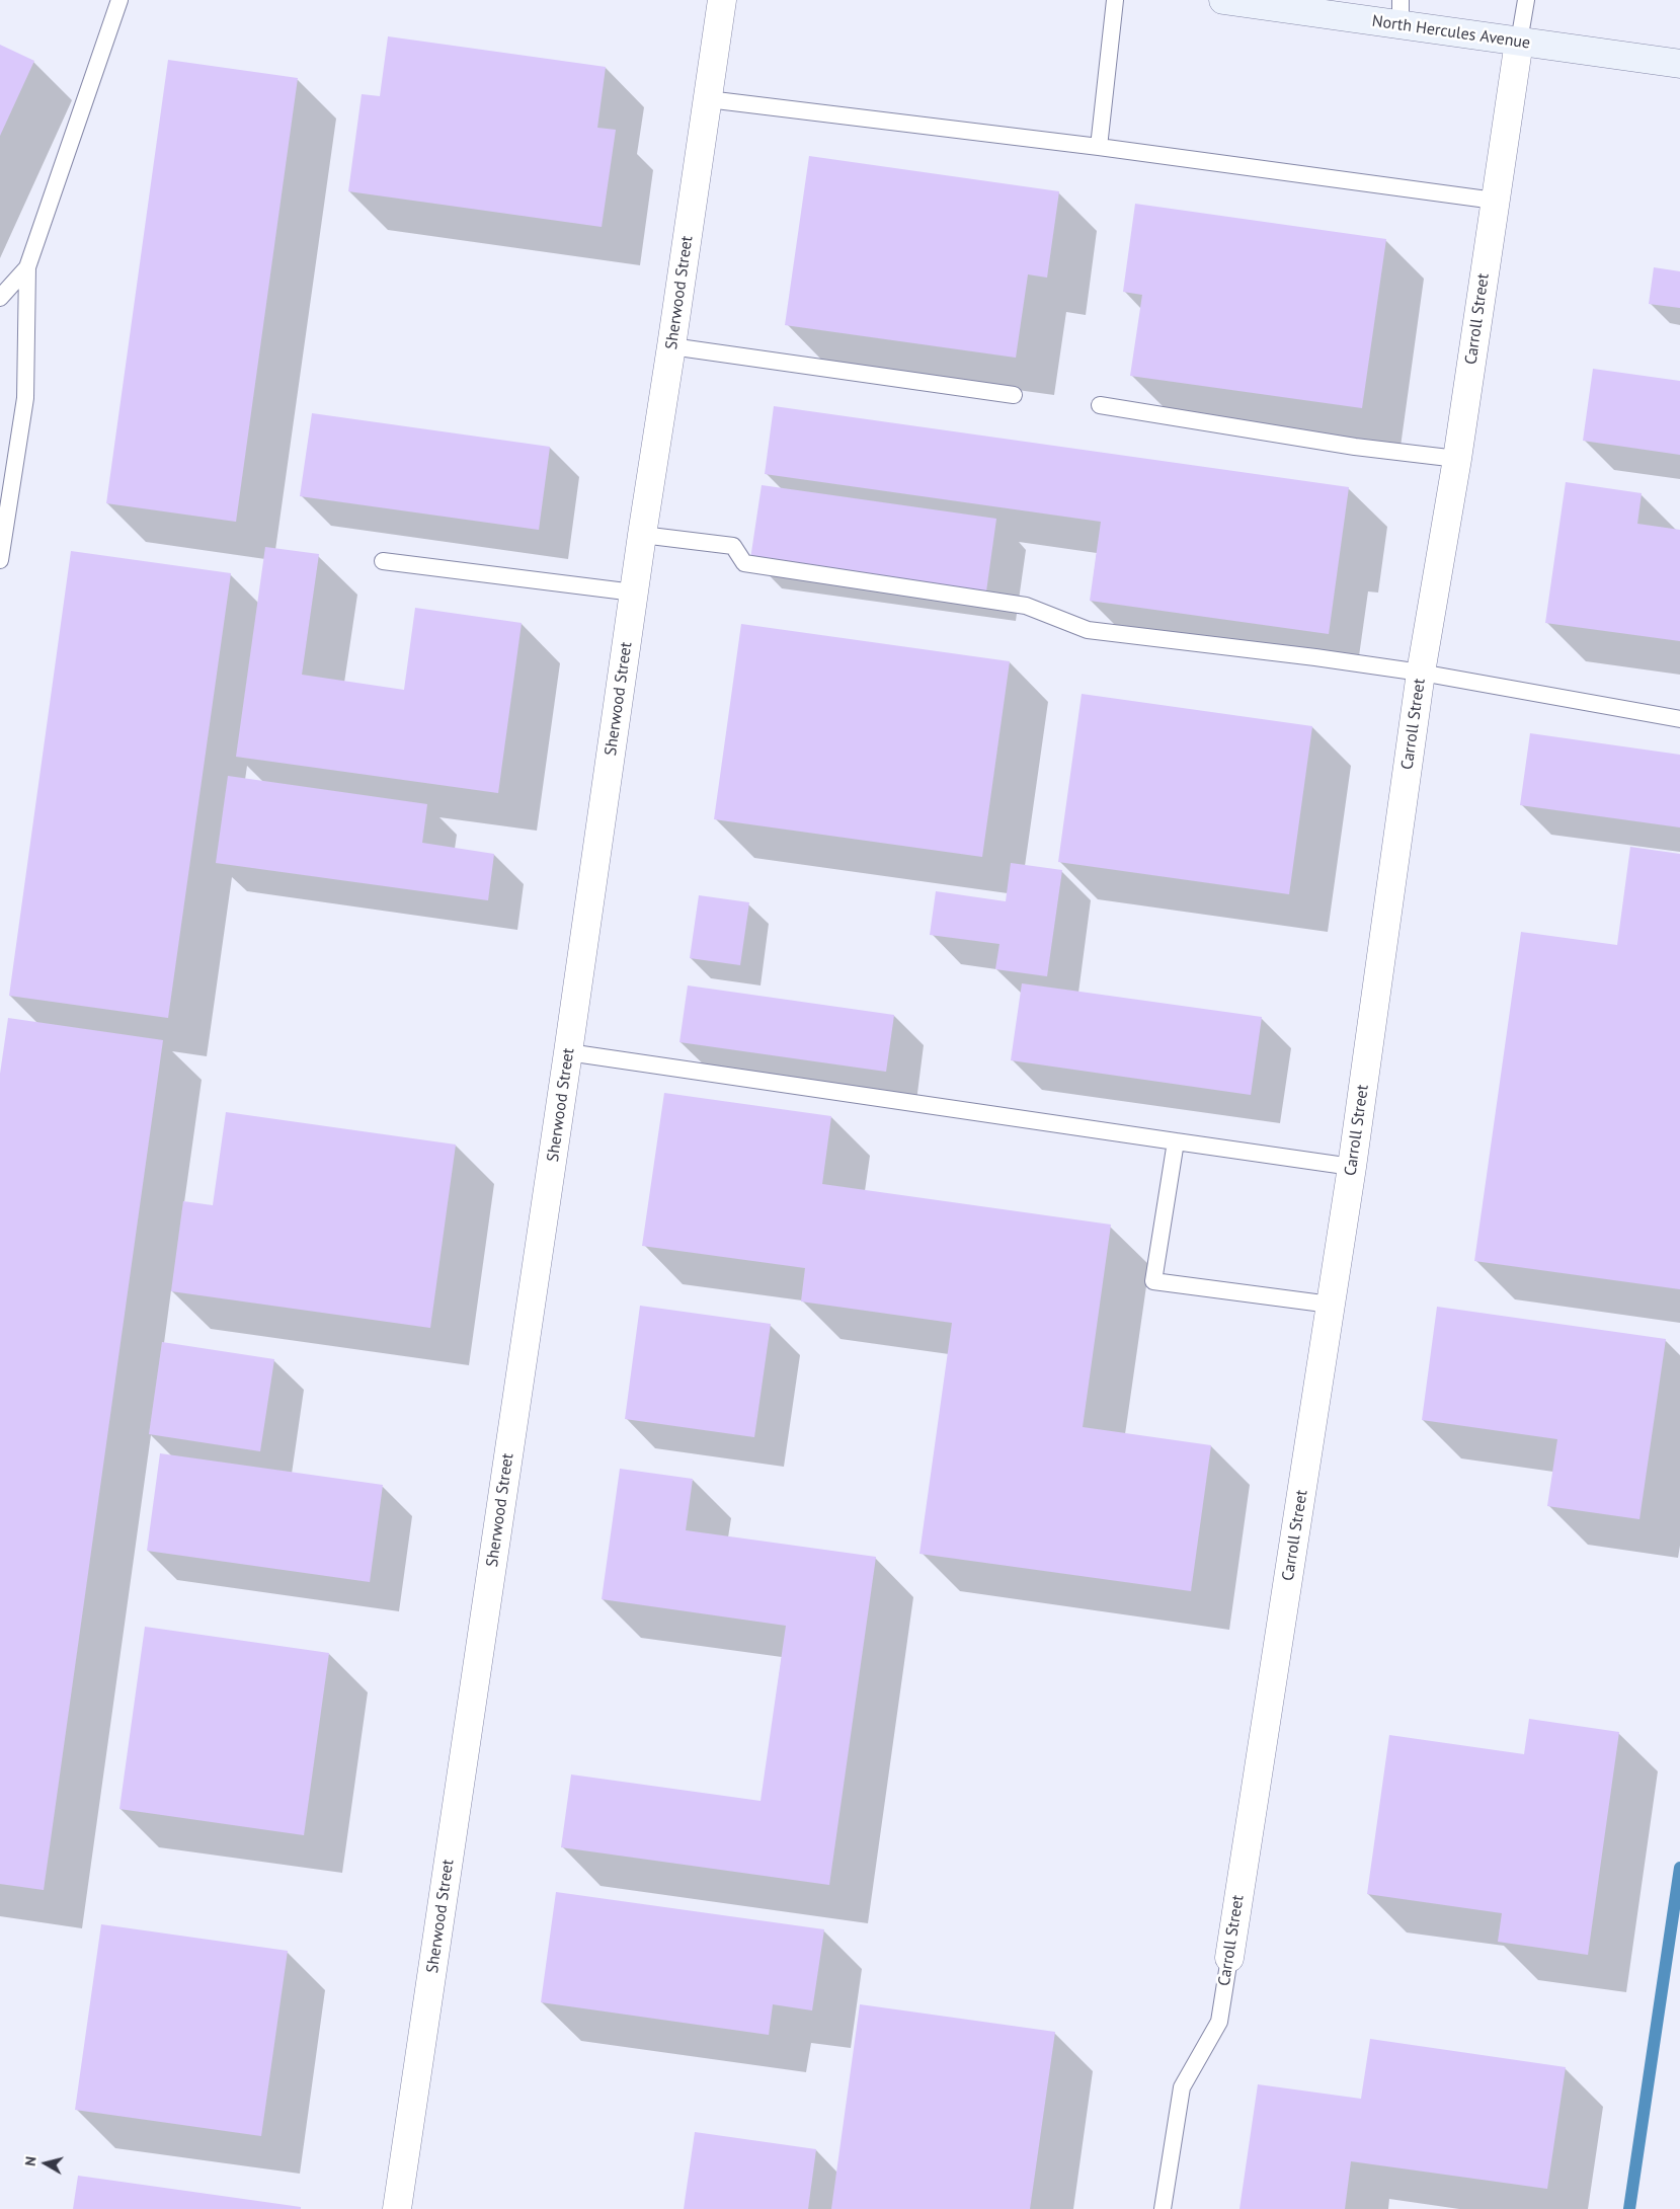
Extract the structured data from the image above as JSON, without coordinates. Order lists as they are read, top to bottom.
{
  "streets": {
    "street": ["North Hercules Avenue", "Sherwood Street", "Carroll Street"]
  },
  "crossings": [
    ["North Hercules Avenue", "Carroll Street"]
  ],
  "north": "left"
}
